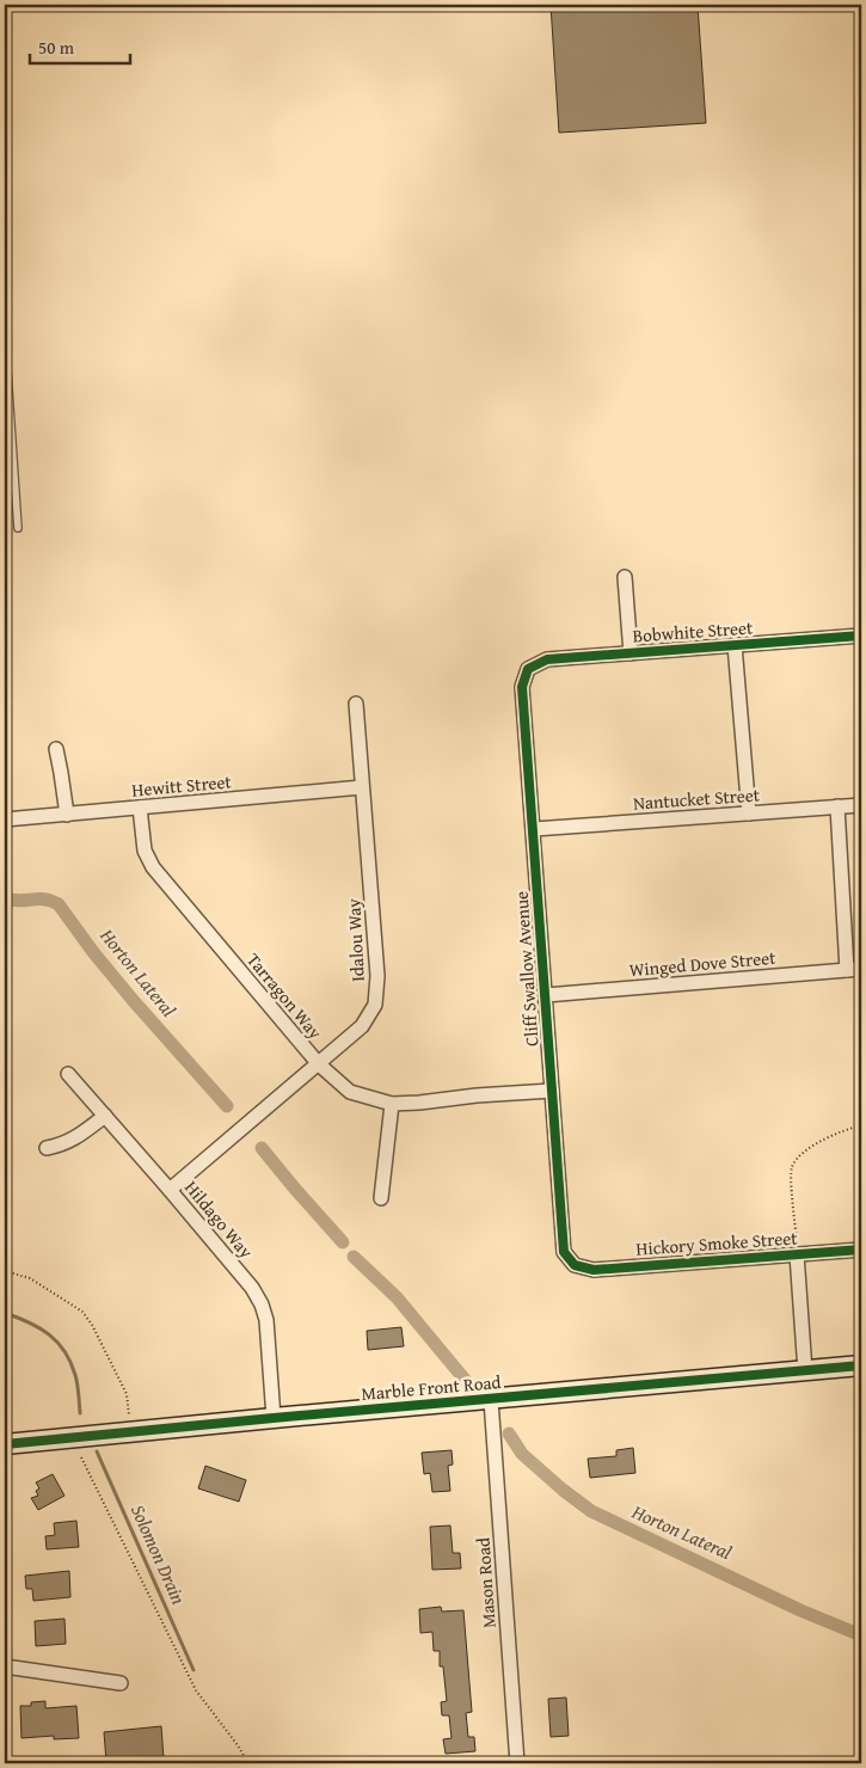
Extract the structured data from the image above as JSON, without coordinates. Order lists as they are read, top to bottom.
{
  "streets": {
    "street": [
      "Bobwhite Street",
      "Hewitt Street",
      "Nantucket Street",
      "Idalou Way",
      "Winged Dove Street",
      "Cliff Swallow Avenue",
      "Tarragon Way",
      "Hildago Way",
      "Hickory Smoke Street",
      "Marble Front Road",
      "Mason Road"
    ]
  },
  "crossings": [
    ["Bobwhite Street", "Cliff Swallow Avenue"],
    ["Hewitt Street", "Idalou Way"],
    ["Hewitt Street", "Tarragon Way"],
    ["Nantucket Street", "Cliff Swallow Avenue"],
    ["Idalou Way", "Tarragon Way"],
    ["Idalou Way", "Hildago Way"],
    ["Winged Dove Street", "Cliff Swallow Avenue"],
    ["Cliff Swallow Avenue", "Tarragon Way"],
    ["Cliff Swallow Avenue", "Hickory Smoke Street"],
    ["Hildago Way", "Marble Front Road"],
    ["Marble Front Road", "Mason Road"]
  ],
  "water": ["Horton Lateral", "Solomon Drain"],
  "scale_bar": "50 m"
}
